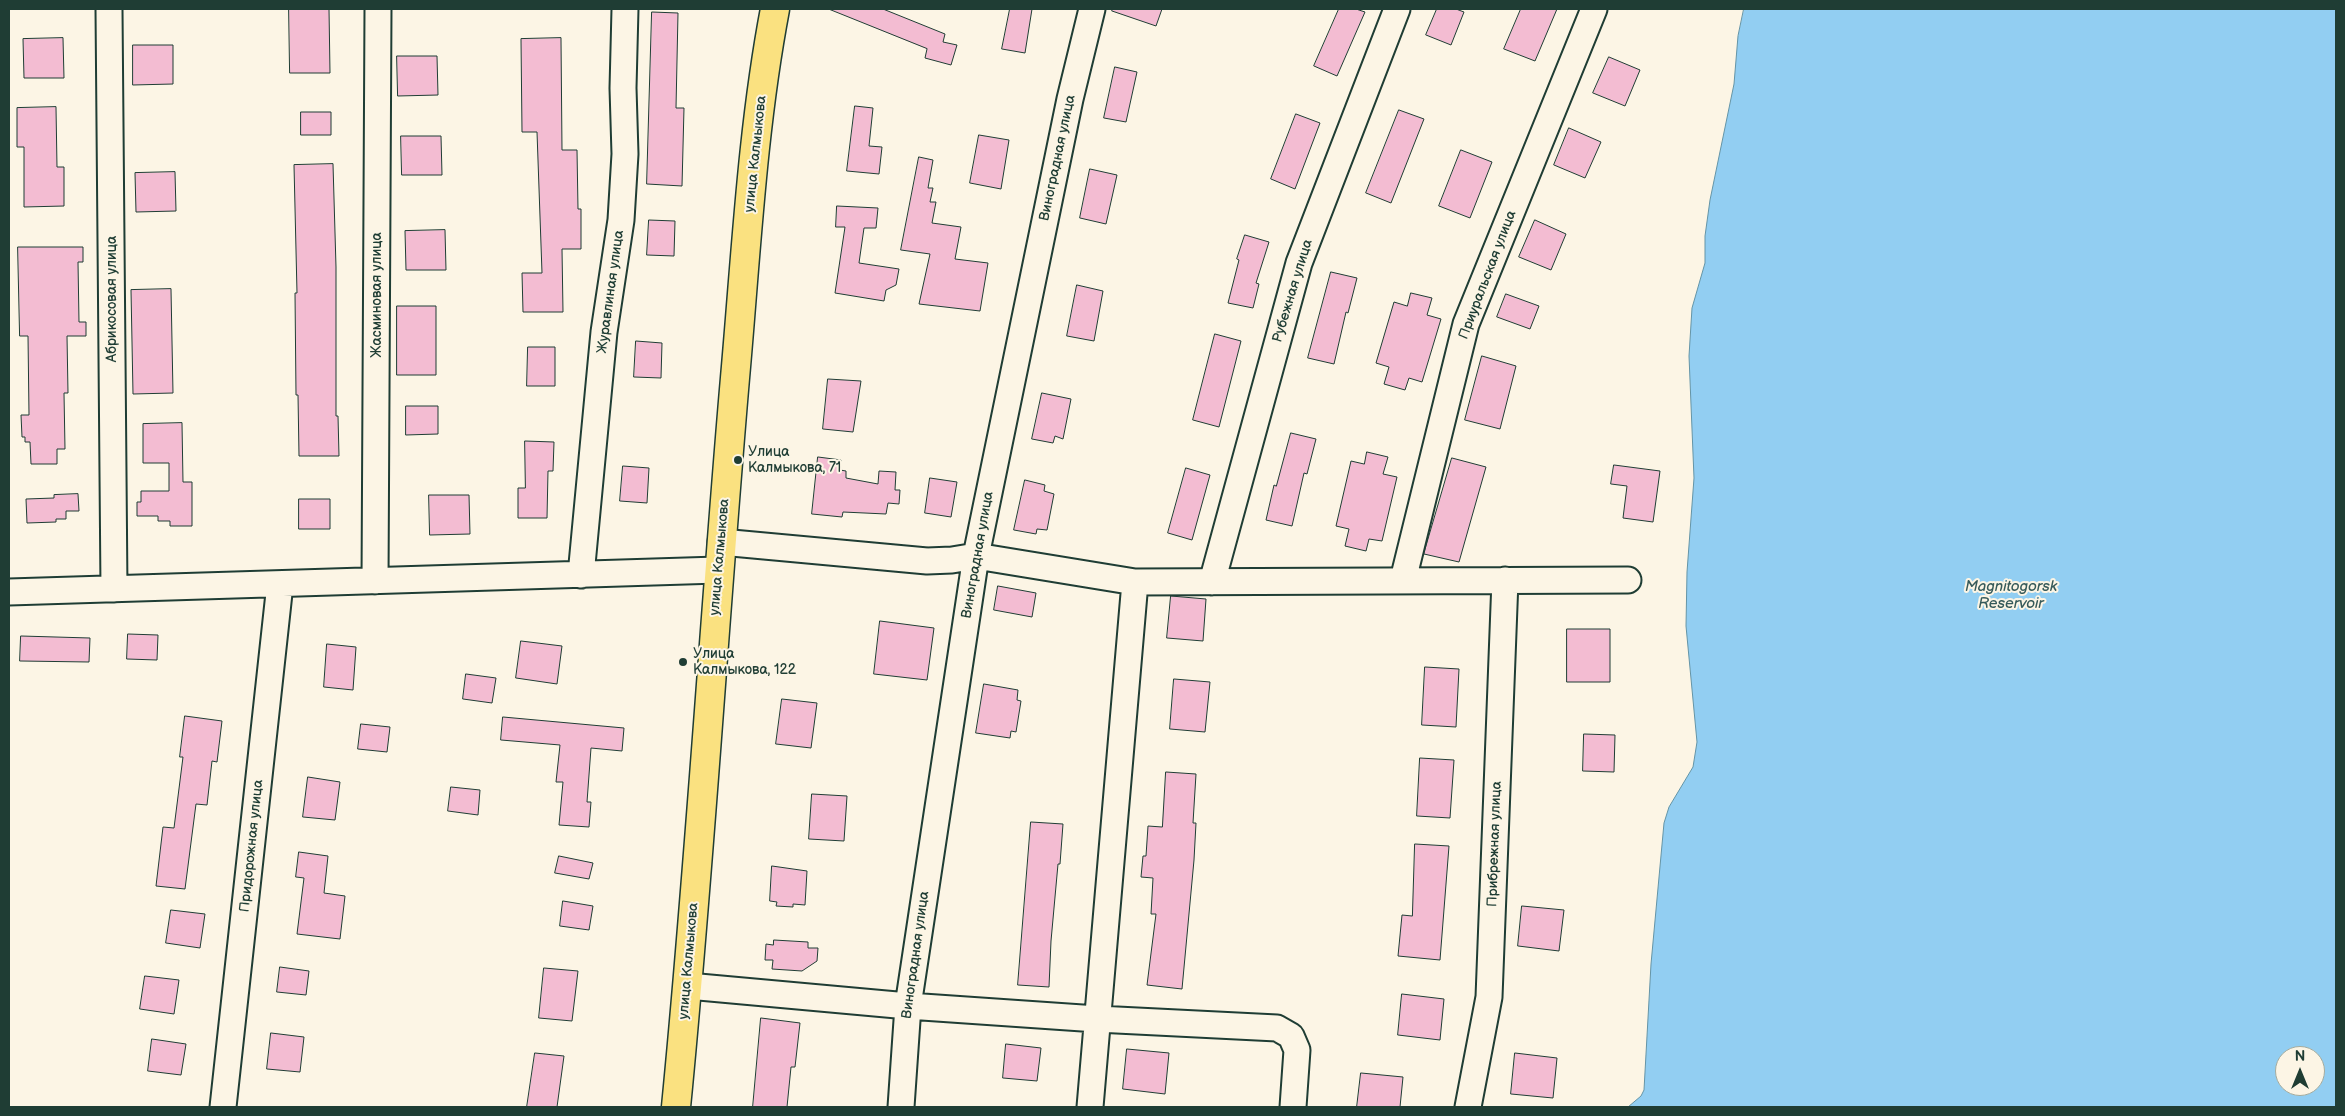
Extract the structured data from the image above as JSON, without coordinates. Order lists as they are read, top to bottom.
{
  "streets": {
    "main road": ["улица Калмыкова"],
    "street": [
      "Виноградная улица",
      "Приуральская улица",
      "Рубежная улица",
      "Журавлиная улица",
      "Жасминовая улица",
      "Абрикосовая улица",
      "Прибрежная улица",
      "Придорожная улица"
    ]
  },
  "water": ["Magnitogorsk Reservoir"],
  "places": ["Улица Калмыкова, 71", "Улица Калмыкова, 122"],
  "north": "top"
}
